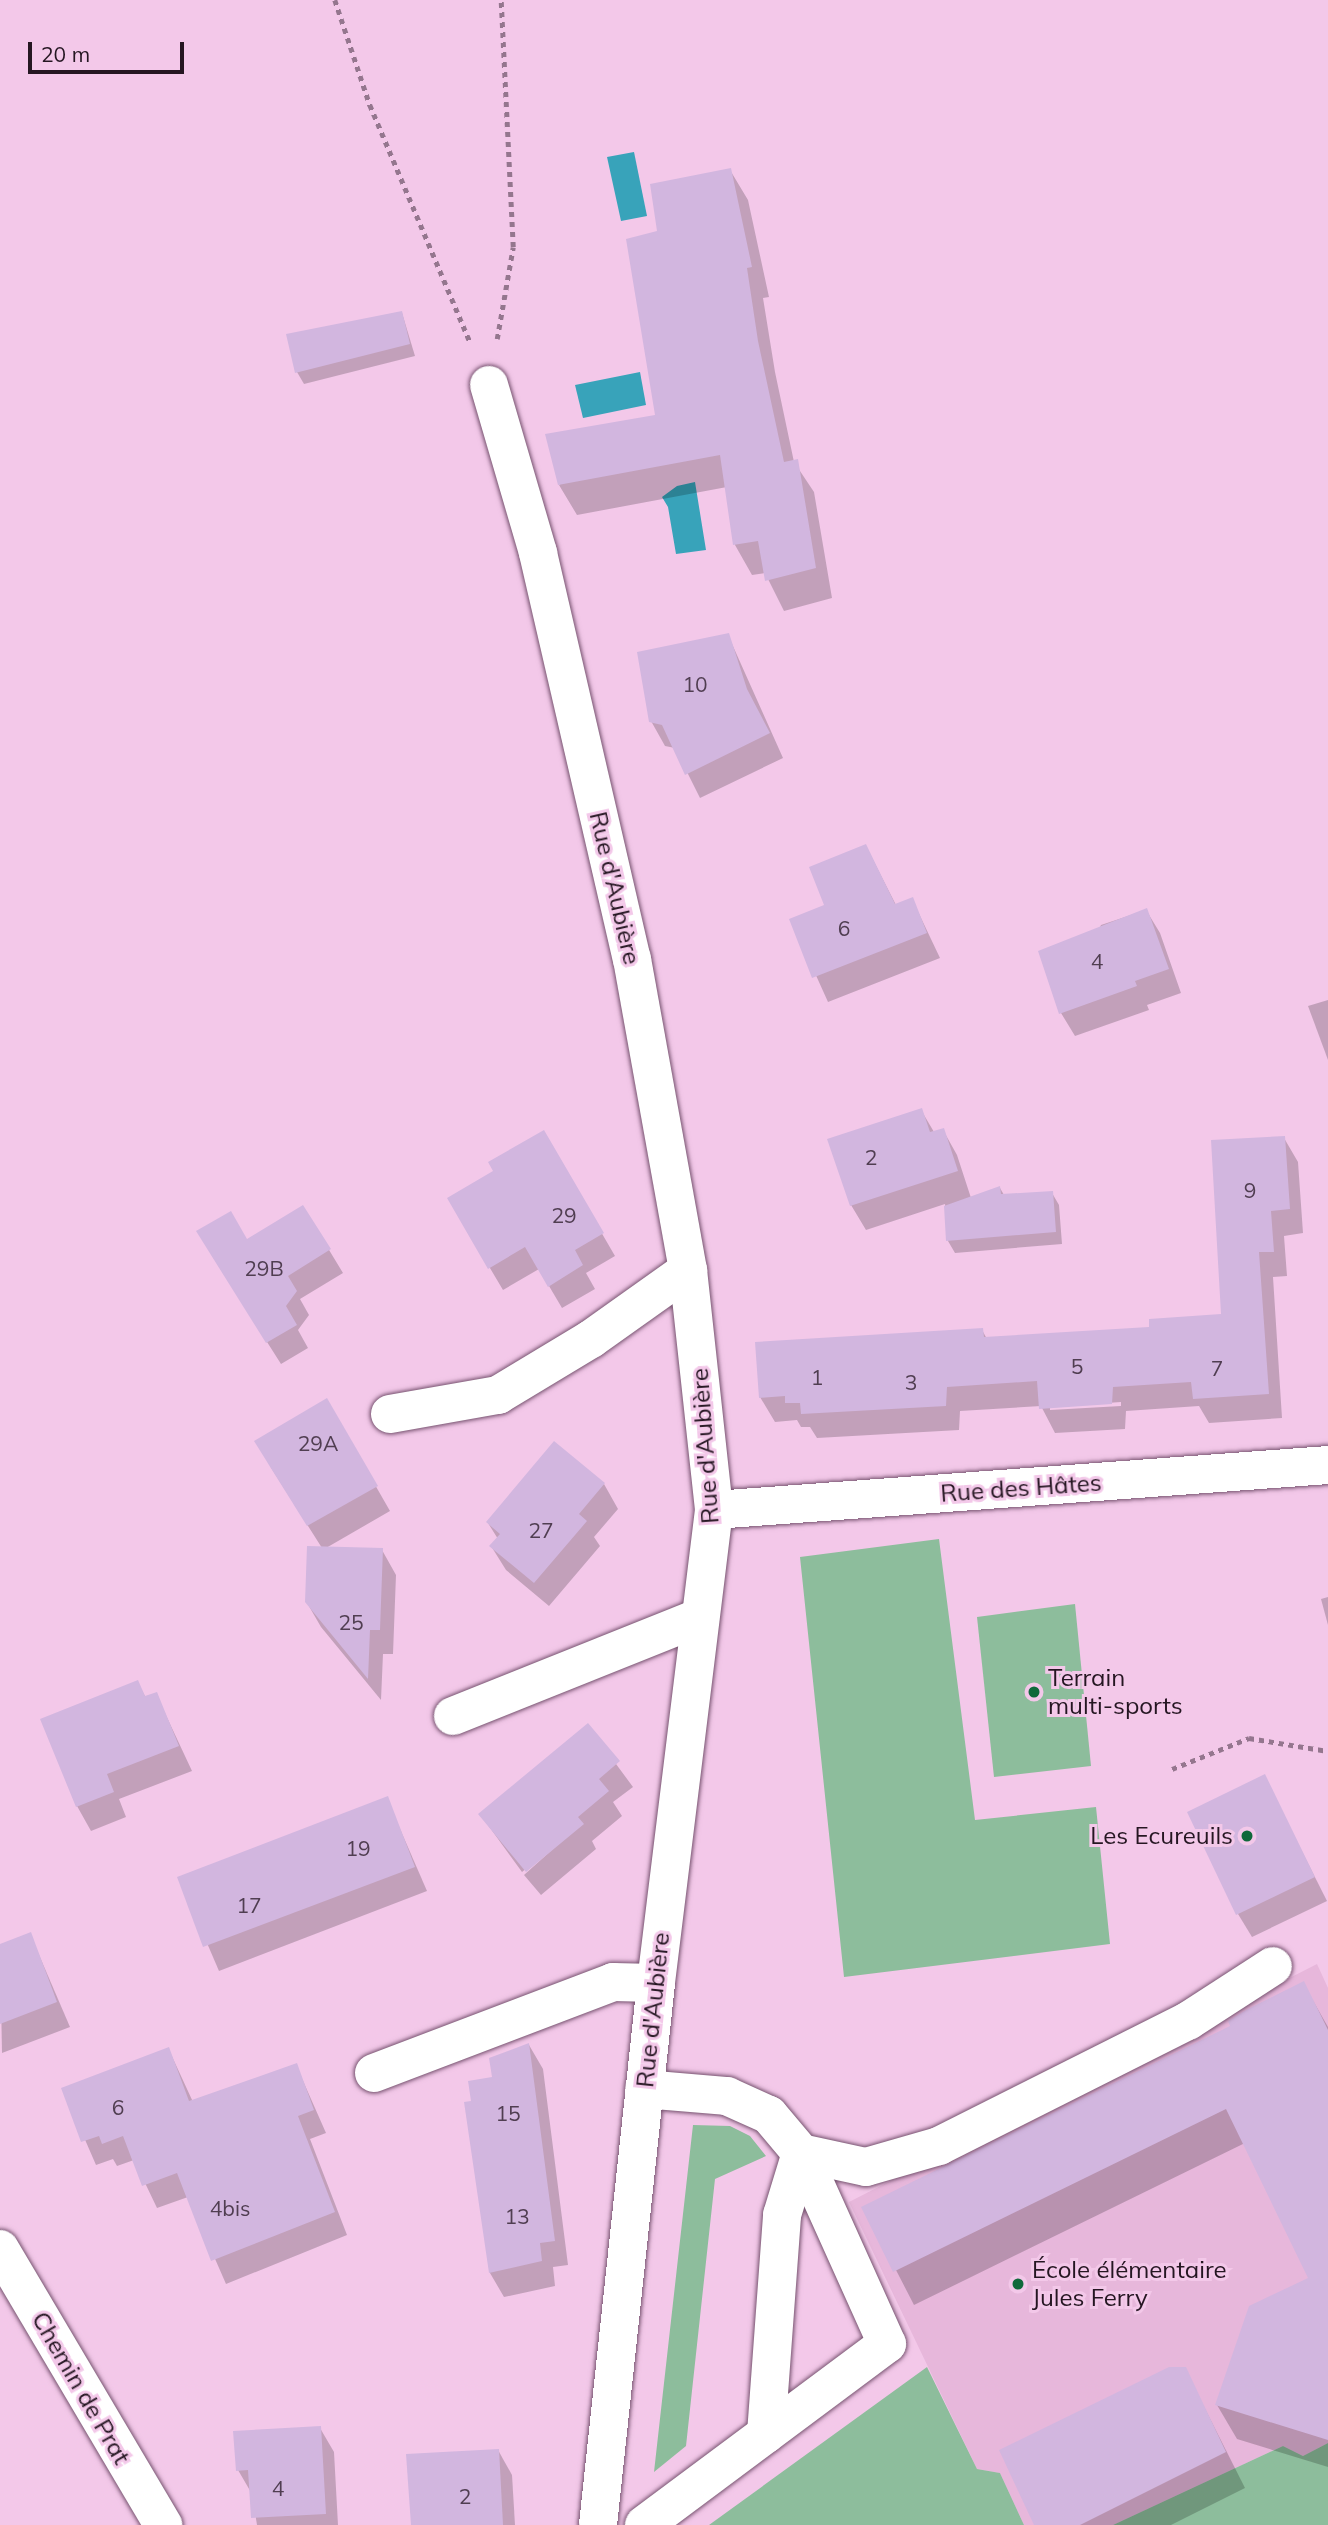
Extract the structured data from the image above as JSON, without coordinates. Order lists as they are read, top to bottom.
{
  "streets": {
    "street": ["Rue d'Aubière", "Rue des Hâtes", "Chemin de Prat"]
  },
  "crossings": [
    ["Rue d'Aubière", "Rue des Hâtes"]
  ],
  "places": ["Terrain multi-sports", "Les Ecureuils", "École élémentaire Jules Ferry"],
  "house_numbers": [
    "10",
    "6",
    "4",
    "2",
    "9",
    "29",
    "29B",
    "5",
    "7",
    "1",
    "3",
    "29A",
    "27",
    "25",
    "19",
    "17",
    "6",
    "15",
    "4bis",
    "13",
    "4",
    "2"
  ],
  "scale_bar": "20 m"
}
